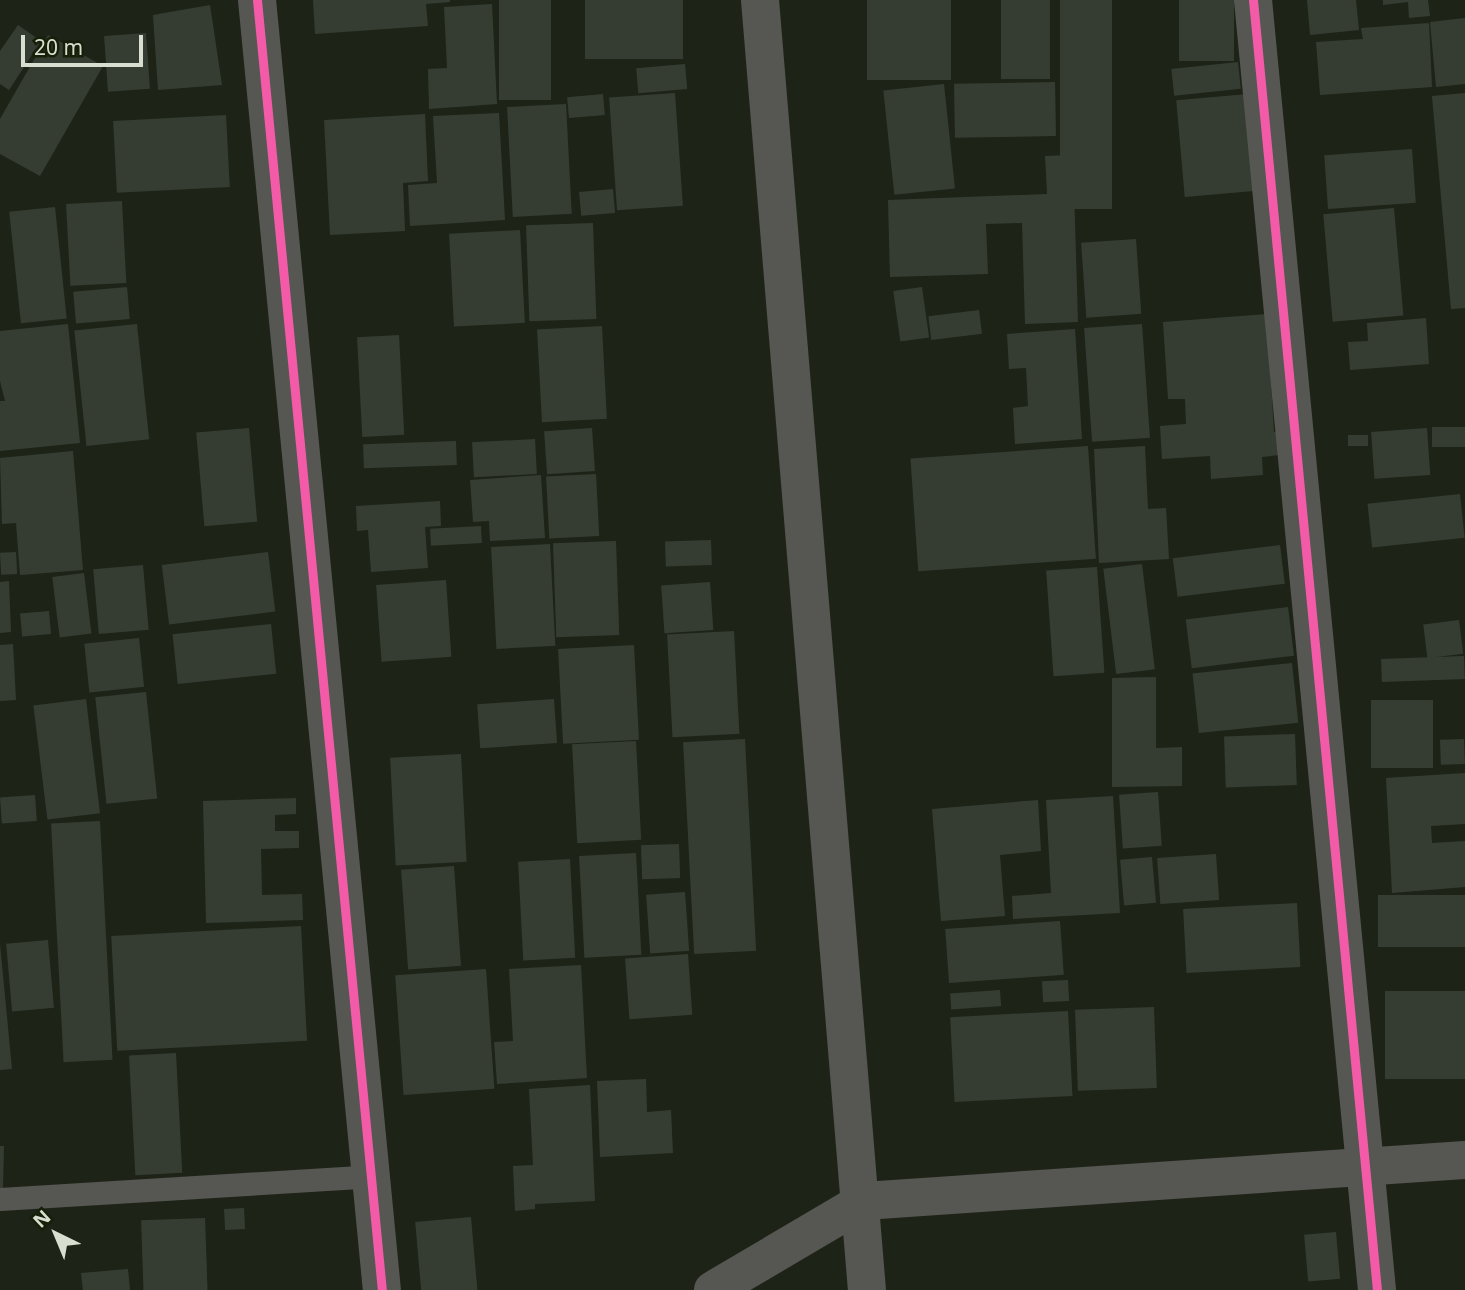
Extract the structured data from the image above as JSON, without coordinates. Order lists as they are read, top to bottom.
{
  "scale_bar": "20 m",
  "north": "top left"
}
